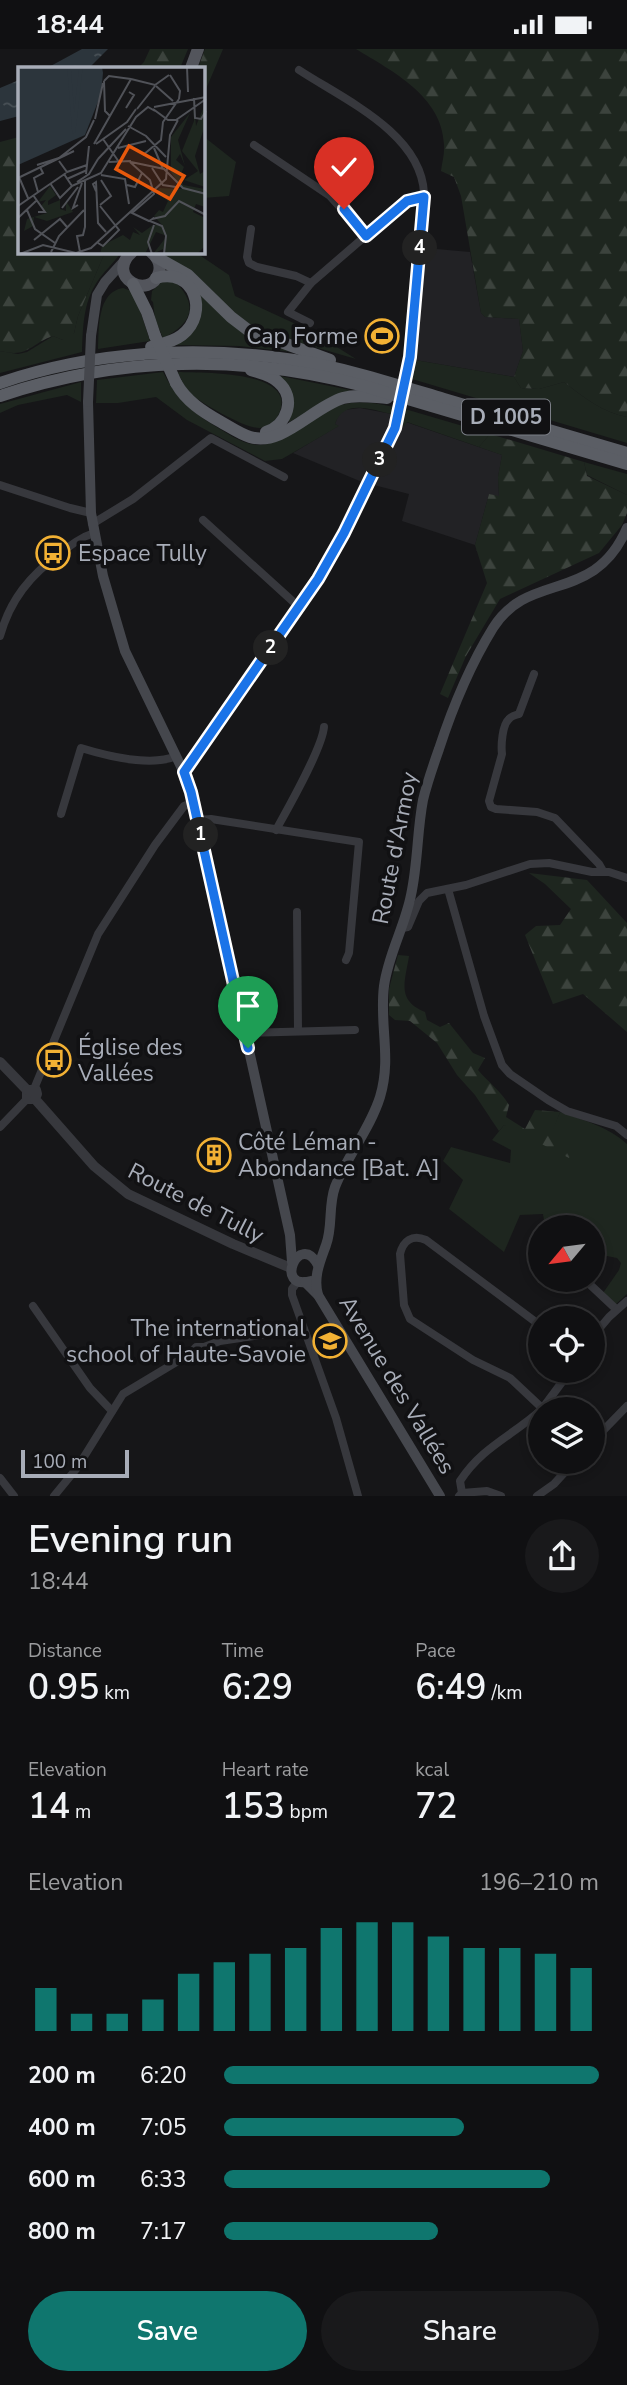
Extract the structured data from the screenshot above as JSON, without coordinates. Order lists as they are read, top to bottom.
{
  "streets": {
    "highway": ["D 1005"],
    "main road": ["Route d'Armoy", "Avenue des Vallées"],
    "street": ["Route de Tully"]
  },
  "crossings": [
    ["Route d'Armoy", "Route de Tully"],
    ["Route d'Armoy", "Avenue des Vallées"],
    ["Route de Tully", "Avenue des Vallées"]
  ],
  "places": {
    "sports": ["Cap Forme"],
    "bus stop": ["Espace Tully", "Église des Vallées"],
    "building": ["Côté Léman - Abondance [Bat. A]"],
    "school or university": ["The international school of Haute-Savoie"]
  },
  "scale_bar": "100 m",
  "north": "bottom left",
  "page": {
    "status": "18:44",
    "pins": [
      "4",
      "3",
      "2",
      "1"
    ],
    "scale": "100 m",
    "heading": ["Evening run", "18:44"],
    "stats": [
      ["Distance", "0.95 km"],
      ["Time", "6:29"],
      ["Pace", "6:49 /km"],
      ["Elevation", "14 m"],
      ["Heart rate", "153 bpm"],
      ["kcal", "72"]
    ],
    "chart": ["Elevation", "196–210 m"],
    "list": [
      {
        "name": "200 m",
        "note": "6:20"
      },
      {
        "name": "400 m",
        "note": "7:05"
      },
      {
        "name": "600 m",
        "note": "6:33"
      },
      {
        "name": "800 m",
        "note": "7:17"
      }
    ],
    "buttons": ["Save", "Share"]
  }
}
